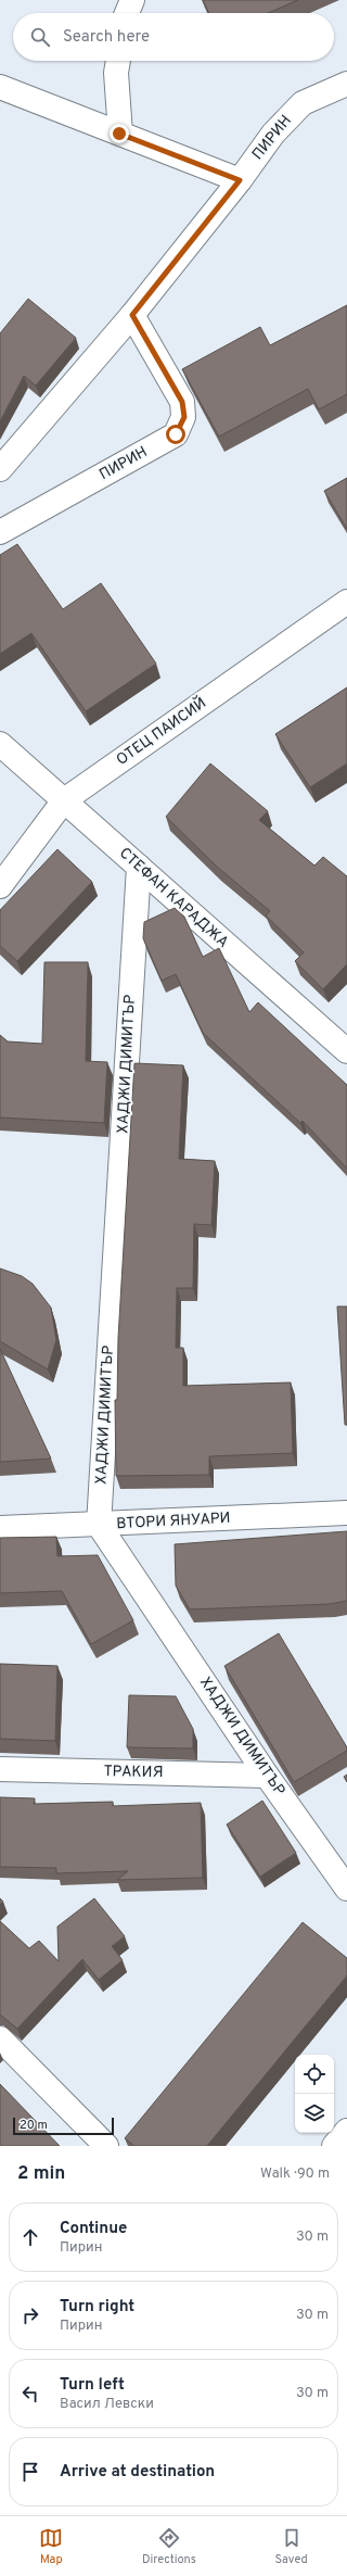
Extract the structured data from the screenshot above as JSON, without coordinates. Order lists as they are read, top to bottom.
{
  "streets": {
    "street": [
      "ПИРИН",
      "ОТЕЦ ПАИСИЙ",
      "СТЕФАН КАРАДЖА",
      "ХАДЖИ ДИМИТЪР",
      "ВТОРИ ЯНУАРИ",
      "ТРАКИЯ"
    ]
  },
  "crossings": [
    ["ОТЕЦ ПАИСИЙ", "СТЕФАН КАРАДЖА"],
    ["СТЕФАН КАРАДЖА", "ХАДЖИ ДИМИТЪР"],
    ["ХАДЖИ ДИМИТЪР", "ВТОРИ ЯНУАРИ"],
    ["ХАДЖИ ДИМИТЪР", "ТРАКИЯ"]
  ],
  "scale_bar": "20 m",
  "page": {
    "search": "Search here",
    "scale": "20 m",
    "heading": ["2 min", "Walk · 90 m"],
    "list": [
      ["Continue", "Пирин", "30 m"],
      ["Turn right", "Пирин", "30 m"],
      ["Turn left", "Васил Левски", "30 m"],
      "Arrive at destination"
    ],
    "nav": ["Map", "Directions", "Saved"]
  }
}
